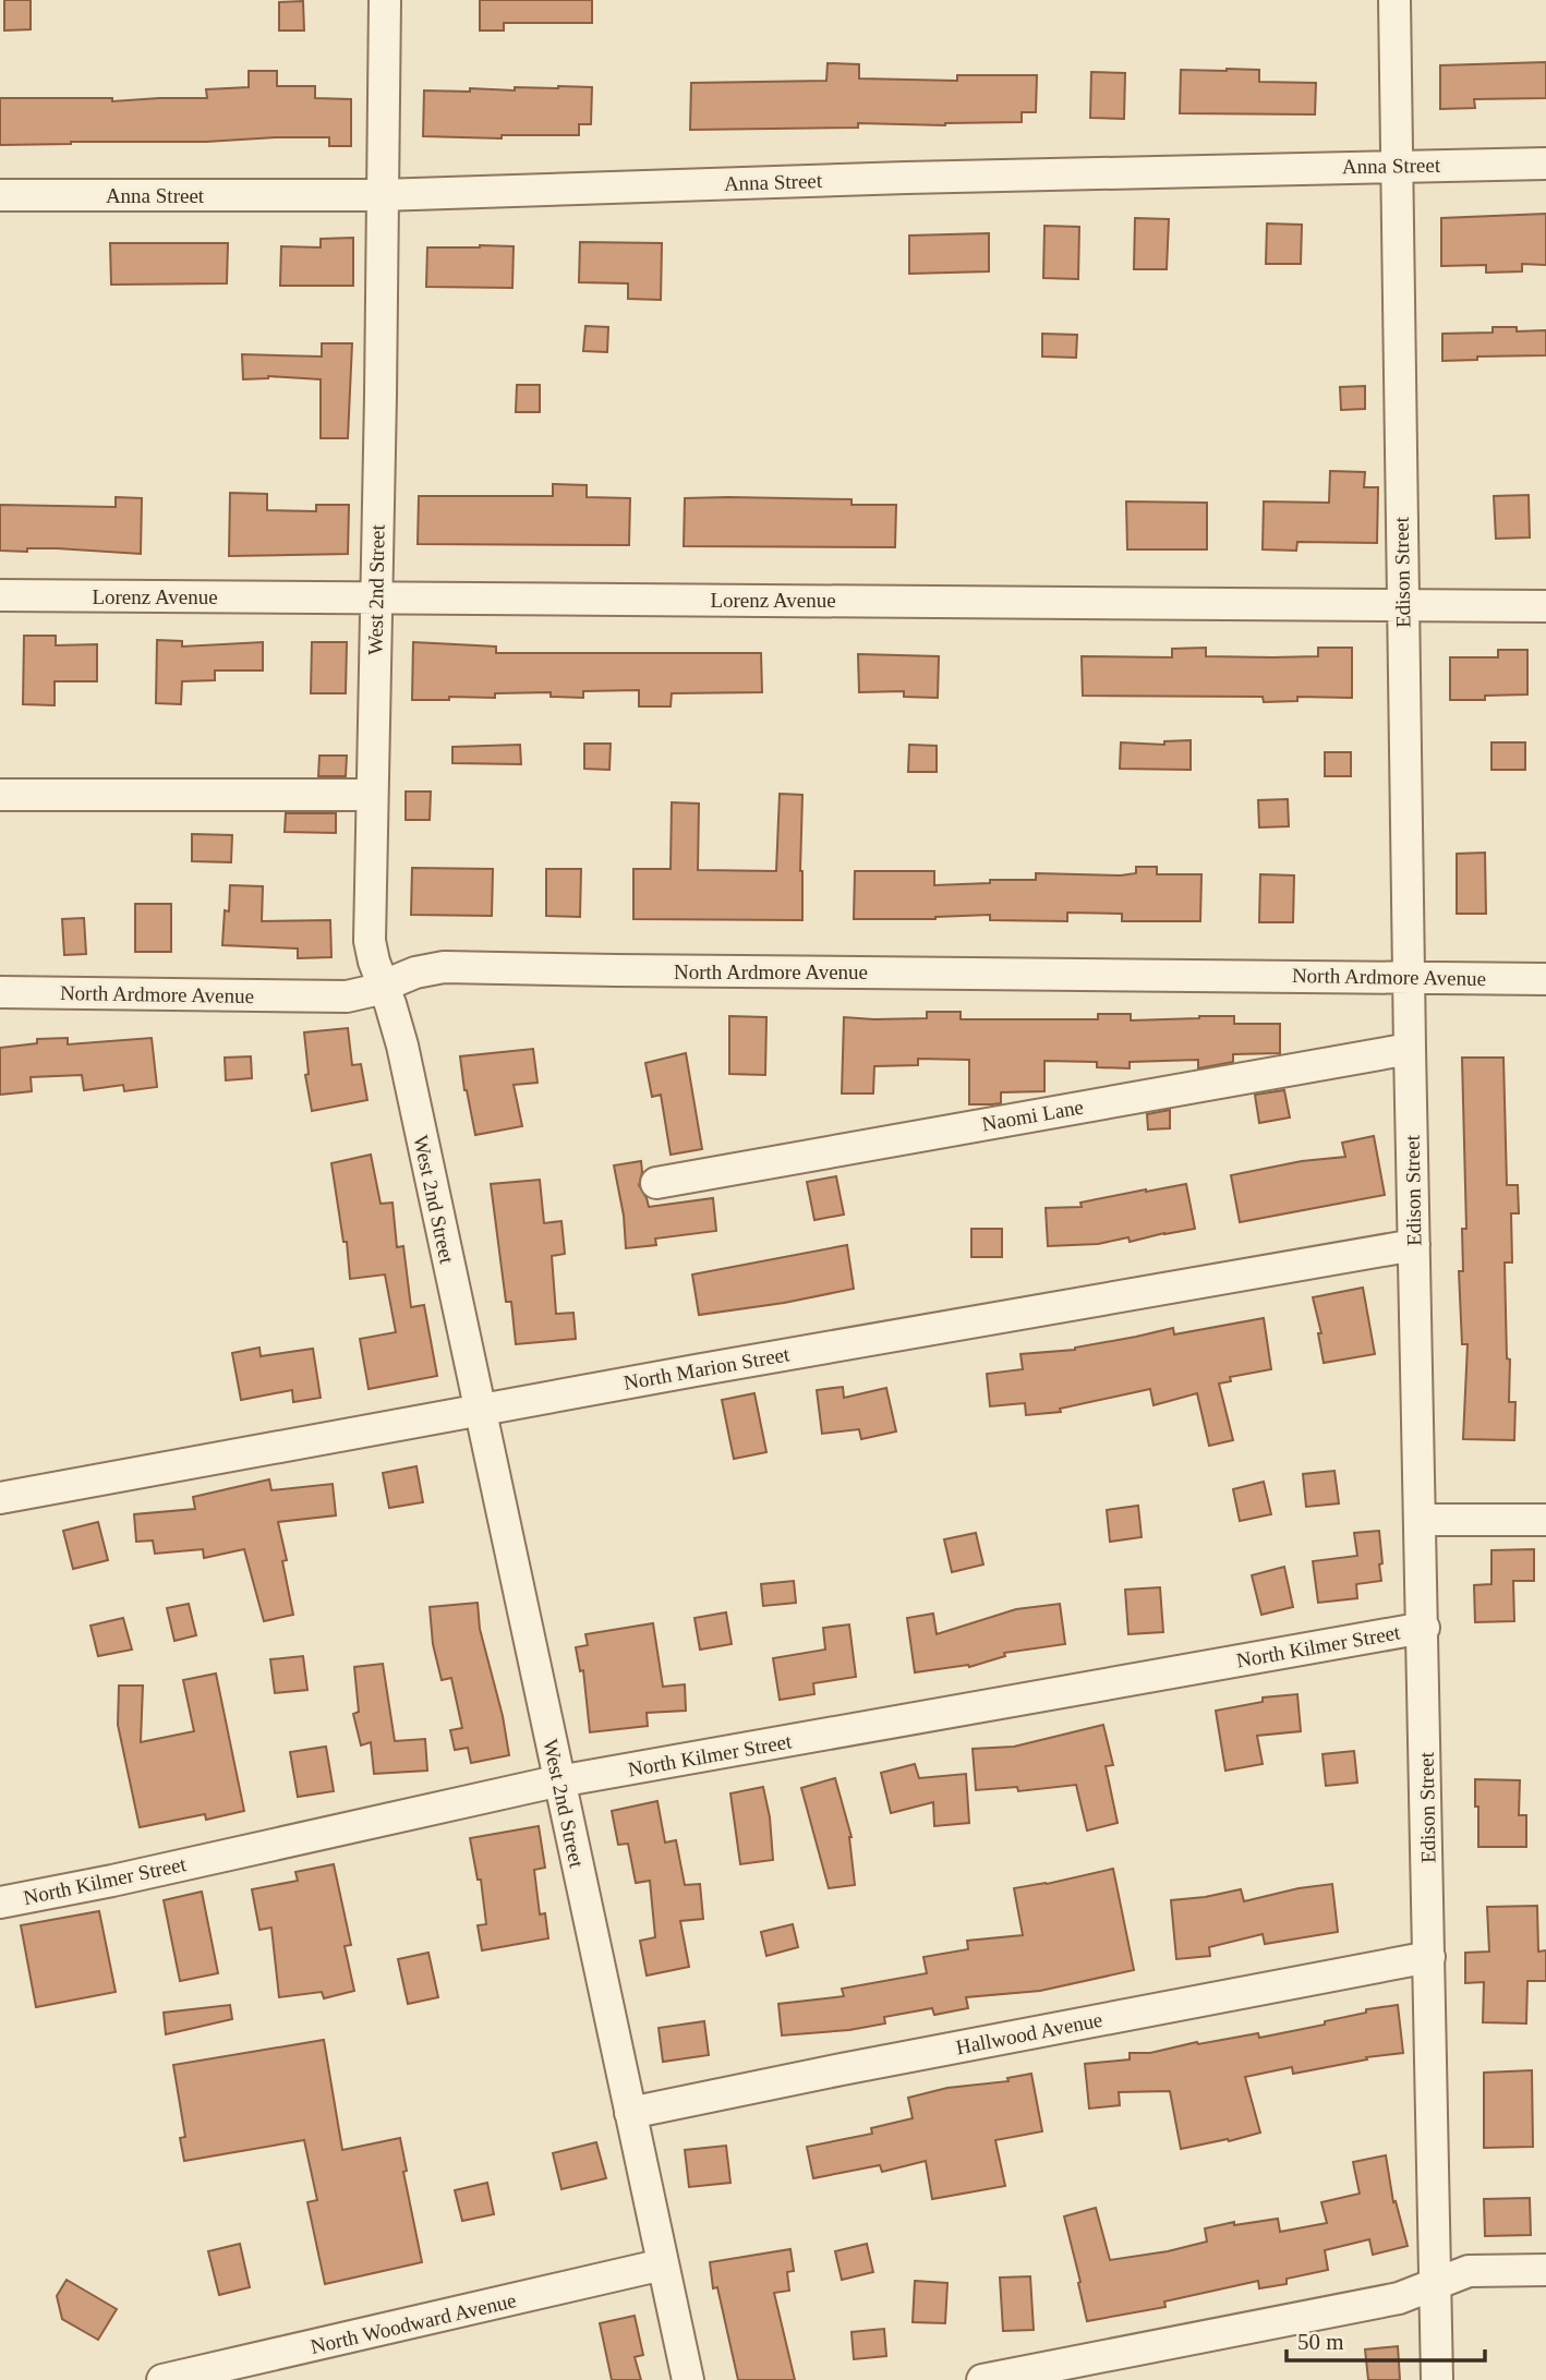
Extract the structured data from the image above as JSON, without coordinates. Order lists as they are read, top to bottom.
{
  "streets": {
    "street": [
      "Anna Street",
      "Edison Street",
      "West 2nd Street",
      "Lorenz Avenue",
      "North Ardmore Avenue",
      "Naomi Lane",
      "North Marion Street",
      "North Kilmer Street",
      "Hallwood Avenue",
      "North Woodward Avenue"
    ]
  },
  "crossings": [
    ["Anna Street", "Edison Street"],
    ["Anna Street", "West 2nd Street"],
    ["Edison Street", "Lorenz Avenue"],
    ["Edison Street", "North Ardmore Avenue"],
    ["Edison Street", "Naomi Lane"],
    ["Edison Street", "North Marion Street"],
    ["Edison Street", "North Kilmer Street"],
    ["Edison Street", "Hallwood Avenue"],
    ["West 2nd Street", "Lorenz Avenue"],
    ["West 2nd Street", "North Ardmore Avenue"],
    ["West 2nd Street", "North Marion Street"],
    ["West 2nd Street", "North Kilmer Street"],
    ["West 2nd Street", "Hallwood Avenue"],
    ["West 2nd Street", "North Woodward Avenue"]
  ],
  "scale_bar": "50 m"
}
